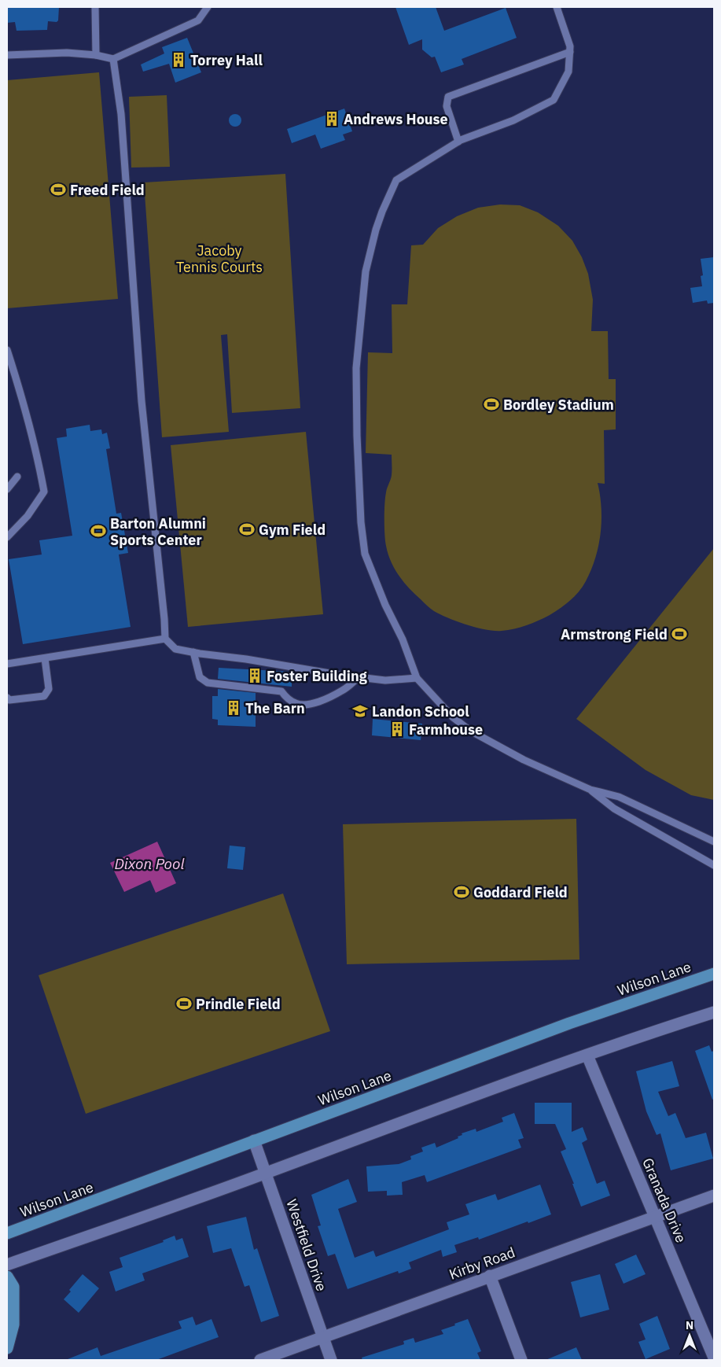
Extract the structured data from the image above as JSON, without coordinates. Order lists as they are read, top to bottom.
{
  "streets": {
    "main road": ["Wilson Lane"],
    "street": ["Granada Drive", "Westfield Drive", "Kirby Road"]
  },
  "crossings": [
    ["Wilson Lane", "Westfield Drive"],
    ["Granada Drive", "Kirby Road"],
    ["Westfield Drive", "Kirby Road"]
  ],
  "water": ["Dixon Pool"],
  "parks": ["Jacoby Tennis Courts"],
  "places": {
    "building": [
      "Torrey Hall",
      "Andrews House",
      "Foster Building",
      "The Barn",
      "Farmhouse"
    ],
    "sports": [
      "Freed Field",
      "Bordley Stadium",
      "Gym Field",
      "Barton Alumni Sports Center",
      "Armstrong Field",
      "Goddard Field",
      "Prindle Field"
    ],
    "school or university": ["Landon School"]
  },
  "north": "top"
}
